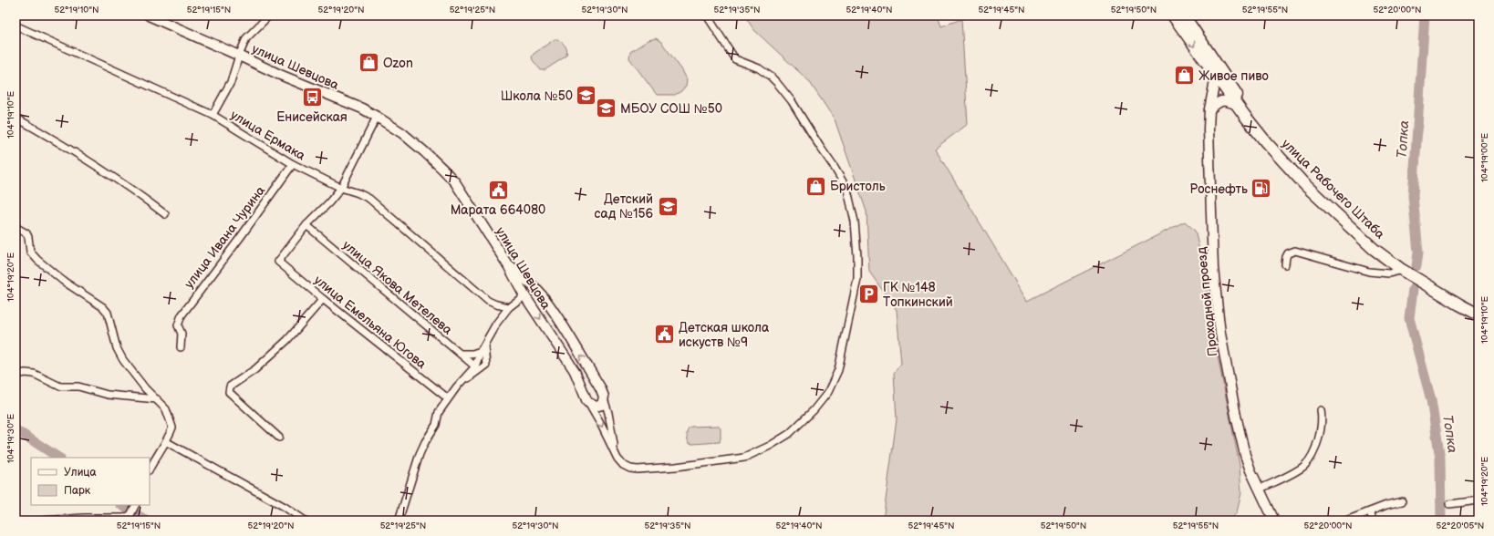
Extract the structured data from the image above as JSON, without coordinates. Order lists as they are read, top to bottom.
{
  "streets": {
    "main road": ["улица Шевцова", "улица Рабочего Штаба", "Проходной проезд"],
    "street": [
      "улица Ермака",
      "улица Ивана Чурина",
      "улица Якова Метелева",
      "улица Емельяна Югова"
    ]
  },
  "crossings": [
    ["улица Ермака", "улица Ивана Чурина"],
    ["улица Рабочего Штаба", "Проходной проезд"],
    ["улица Якова Метелева", "улица Емельяна Югова"]
  ],
  "water": ["Топка"],
  "places": {
    "shop": ["Ozon", "Живое пиво", "Бристоль"],
    "school or university": ["Школа №50", "МБОУ СОШ №50", "Детский сад №156"],
    "bus stop": ["Енисейская"],
    "fuel station": ["Роснефть"],
    "public building": ["Марата 664080", "Детская школа искуств №9"],
    "parking": ["ГК №148 Топкинский"]
  },
  "legend": ["Улица", "Парк"],
  "coordinates": [
    "52°19'10\"N",
    "52°19'15\"N",
    "52°19'20\"N",
    "52°19'25\"N",
    "52°19'30\"N",
    "52°19'35\"N",
    "52°19'40\"N",
    "52°19'45\"N",
    "52°19'50\"N",
    "52°19'55\"N",
    "52°20'00\"N",
    "104°19'10\"E",
    "104°19'00\"E",
    "104°19'20\"E",
    "104°19'30\"E",
    "52°20'05\"N"
  ]
}
